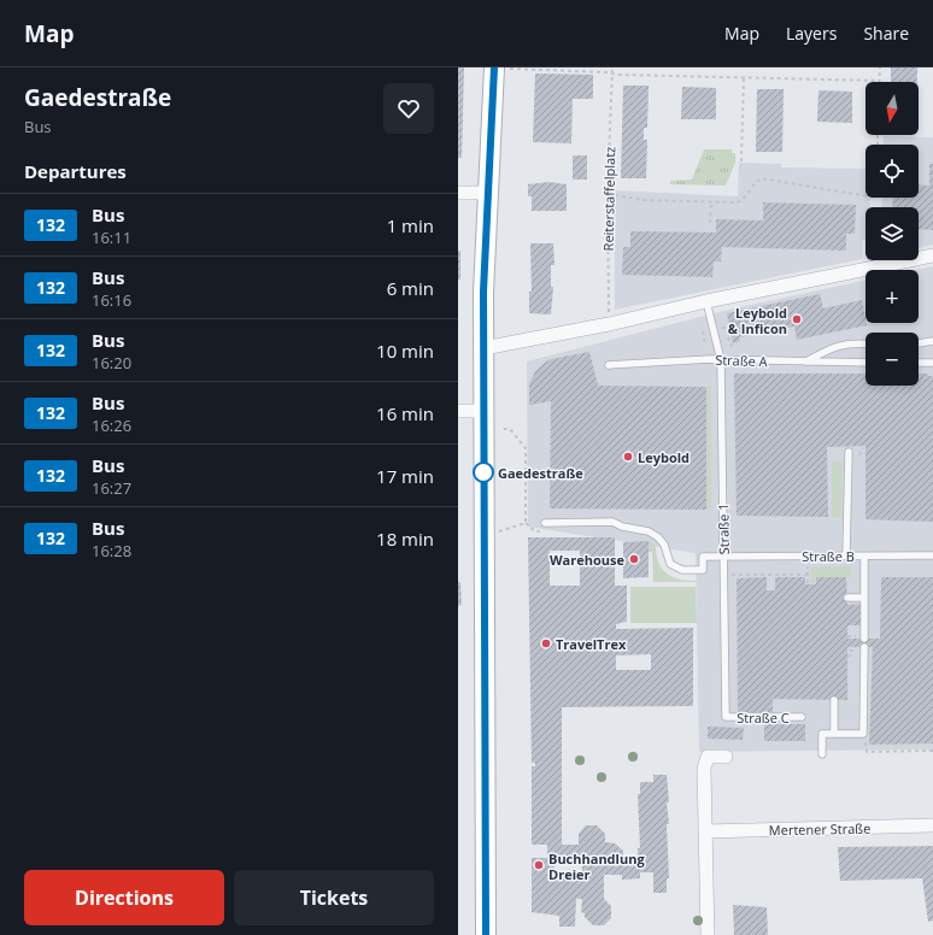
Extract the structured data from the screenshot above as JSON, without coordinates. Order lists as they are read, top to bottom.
{
  "streets": {
    "street": ["Mertener Straße"],
    "lane": [
      "Straße A",
      "Straße 1",
      "Straße B",
      "Straße C"
    ],
    "path": ["Reiterstaffelplatz"]
  },
  "crossings": [
    ["Straße A", "Straße 1"],
    ["Straße 1", "Straße B"],
    ["Straße 1", "Straße C"]
  ],
  "places": [
    "Leybold & Inficon",
    "Leybold",
    "Gaedestraße",
    "Warehouse",
    "TravelTrex",
    "Buchhandlung Dreier"
  ],
  "lines": ["bus line 132"],
  "north": "bottom",
  "page": {
    "header": "Map",
    "nav": ["Map", "Layers", "Share"],
    "heading": [
      ["Gaedestraße", "Bus"],
      "Departures"
    ],
    "map_buttons": ["+", "−"],
    "list": [
      {
        "mark": "132",
        "name": "Bus",
        "note": "16:11",
        "value": "1 min"
      },
      {
        "mark": "132",
        "name": "Bus",
        "note": "16:16",
        "value": "6 min"
      },
      {
        "mark": "132",
        "name": "Bus",
        "note": "16:20",
        "value": "10 min"
      },
      {
        "mark": "132",
        "name": "Bus",
        "note": "16:26",
        "value": "16 min"
      },
      {
        "mark": "132",
        "name": "Bus",
        "note": "16:27",
        "value": "17 min"
      },
      {
        "mark": "132",
        "name": "Bus",
        "note": "16:28",
        "value": "18 min"
      }
    ],
    "buttons": ["Directions", "Tickets"]
  }
}
